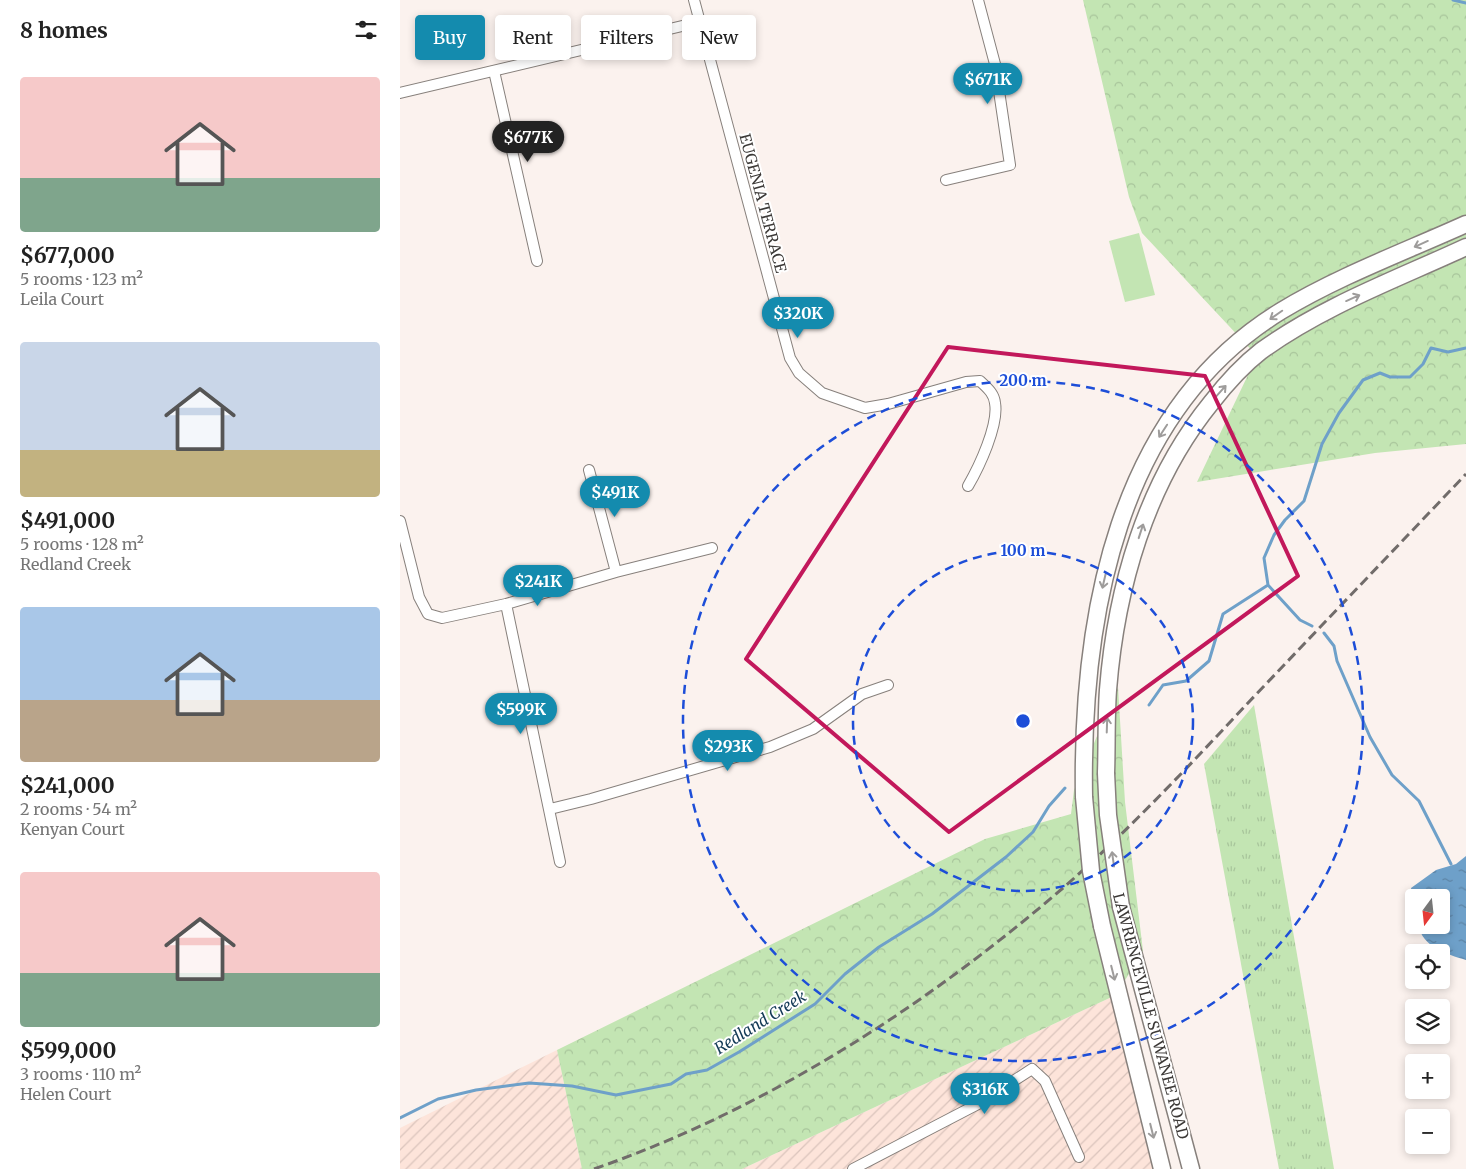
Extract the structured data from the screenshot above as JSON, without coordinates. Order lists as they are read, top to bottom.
{
  "streets": {
    "main road": ["LAWRENCEVILLE SUWANEE ROAD"],
    "street": ["EUGENIA TERRACE"]
  },
  "water": ["Redland Creek"],
  "north": "bottom",
  "page": {
    "heading": "8 homes",
    "chip": [
      "Buy",
      "Rent",
      "Filters",
      "New"
    ],
    "list": [
      {
        "name": "$677,000",
        "note": "5 rooms · 123 m² · Leila Court"
      },
      {
        "name": "$491,000",
        "note": "5 rooms · 128 m² · Redland Creek"
      },
      {
        "name": "$241,000",
        "note": "2 rooms · 54 m² · Kenyan Court"
      },
      {
        "name": "$599,000",
        "note": "3 rooms · 110 m² · Helen Court"
      }
    ],
    "price": [
      "$671K",
      "$677K",
      "$320K",
      "$491K",
      "$241K",
      "$599K",
      "$293K",
      "$316K"
    ],
    "map_buttons": ["+", "−"]
  },
  "rings": ["200 m", "100 m"]
}
